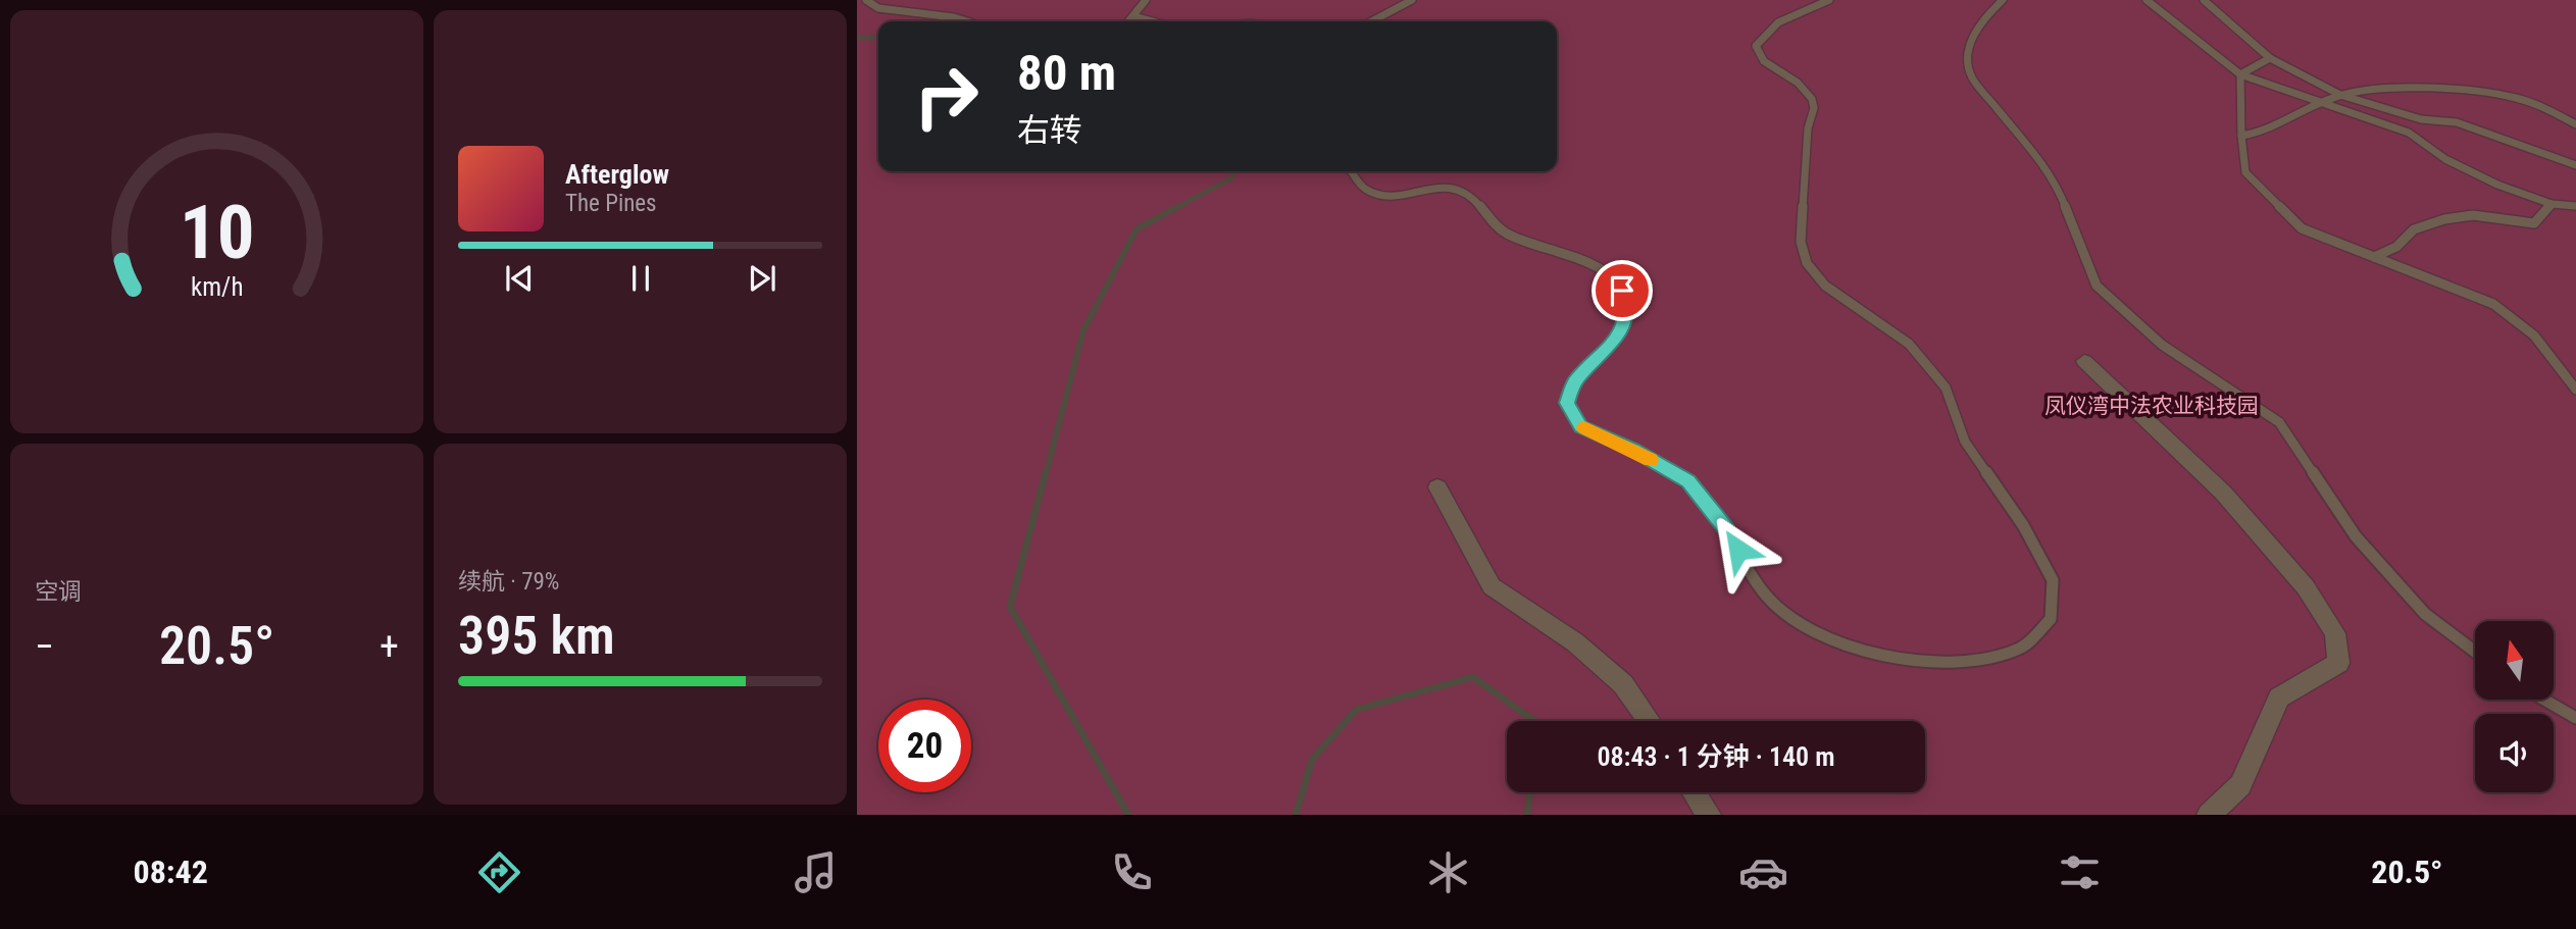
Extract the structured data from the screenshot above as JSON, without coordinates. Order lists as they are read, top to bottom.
{
  "parks": ["凤仪湾中法农业科技园"],
  "north": "top",
  "page": {
    "turn": ["80 m", "右转"],
    "song": ["Afterglow", "The Pines"],
    "tile": [
      "空调",
      ["续航 · 79%", "395 km"]
    ],
    "heat": ["−", "20.5°", "+"],
    "limit": "20",
    "trip": "08:43 · 1 分钟 · 140 m",
    "tabs": ["08:42", "20.5°"],
    "gauge": ["10", "km/h"]
  }
}
